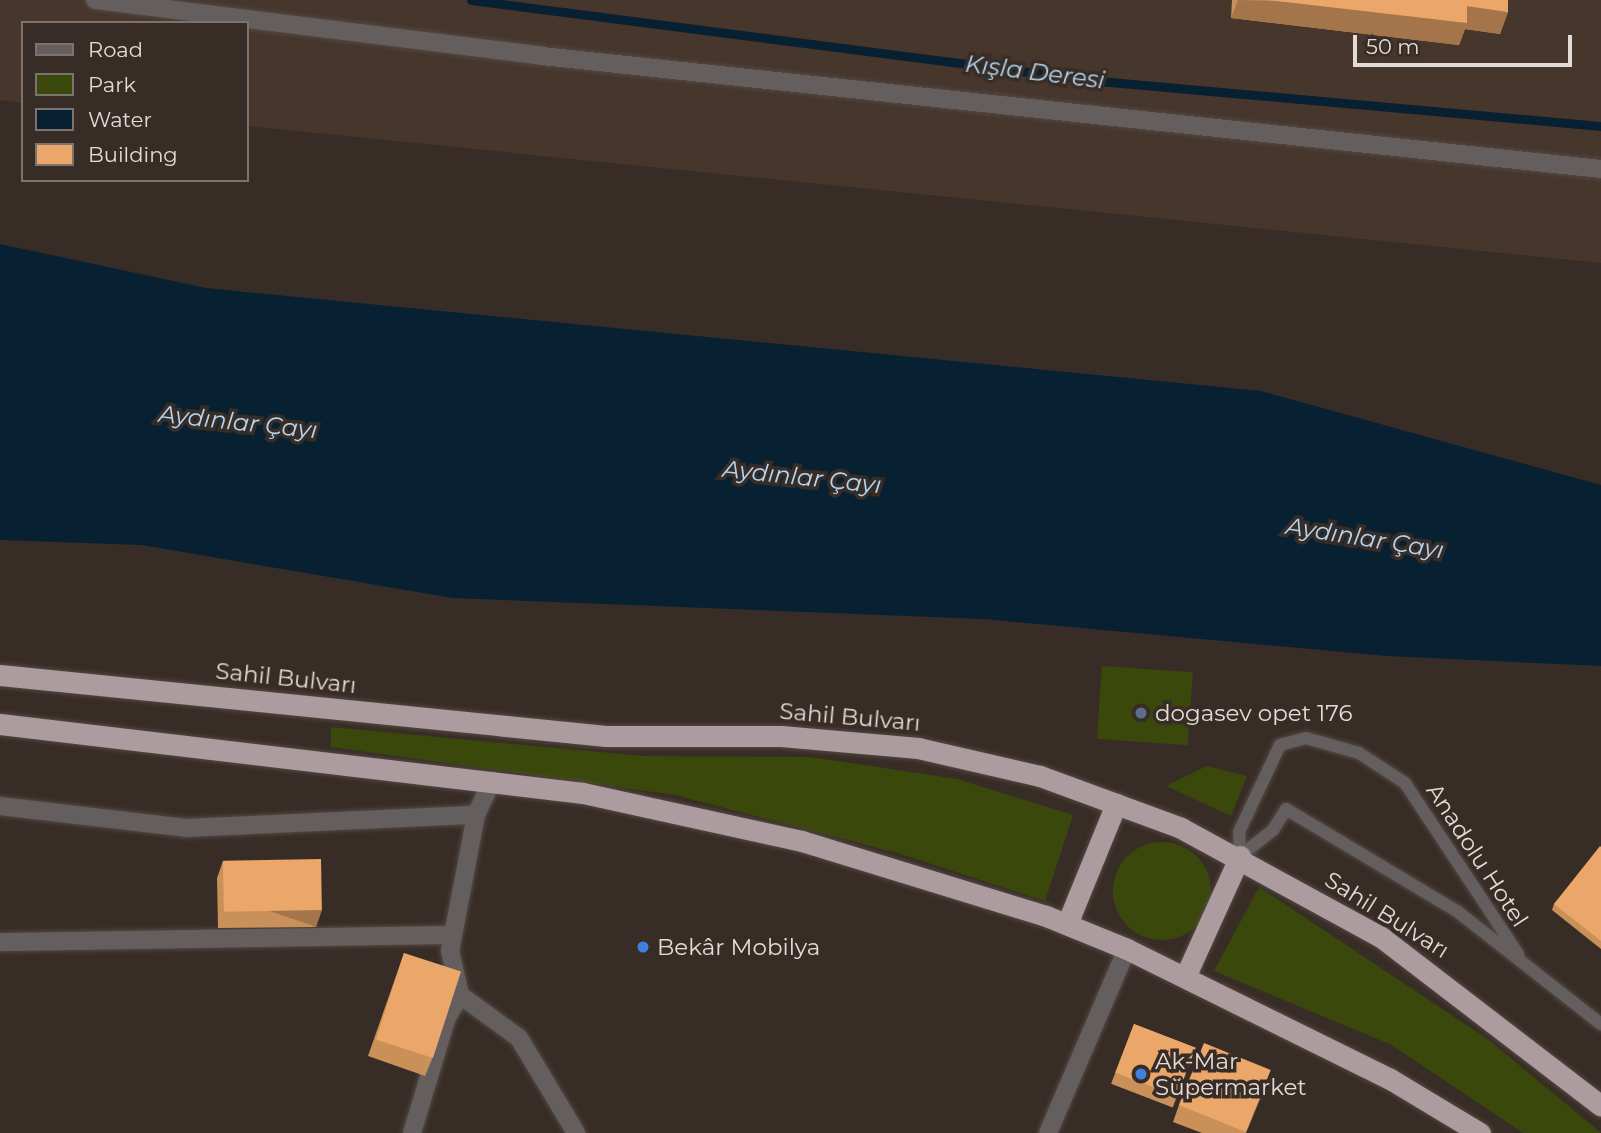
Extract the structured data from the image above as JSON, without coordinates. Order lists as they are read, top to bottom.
{
  "streets": {
    "highway": ["Sahil Bulvarı"],
    "lane": ["Anadolu Hotel"]
  },
  "crossings": [
    ["Sahil Bulvarı", "Anadolu Hotel"]
  ],
  "water": ["Kışla Deresi", "Aydınlar Çayı"],
  "places": ["dogasev opet 176", "Bekâr Mobilya", "Ak-Mar Süpermarket"],
  "legend": [
    "Road",
    "Park",
    "Water",
    "Building"
  ],
  "scale_bar": "50 m"
}
